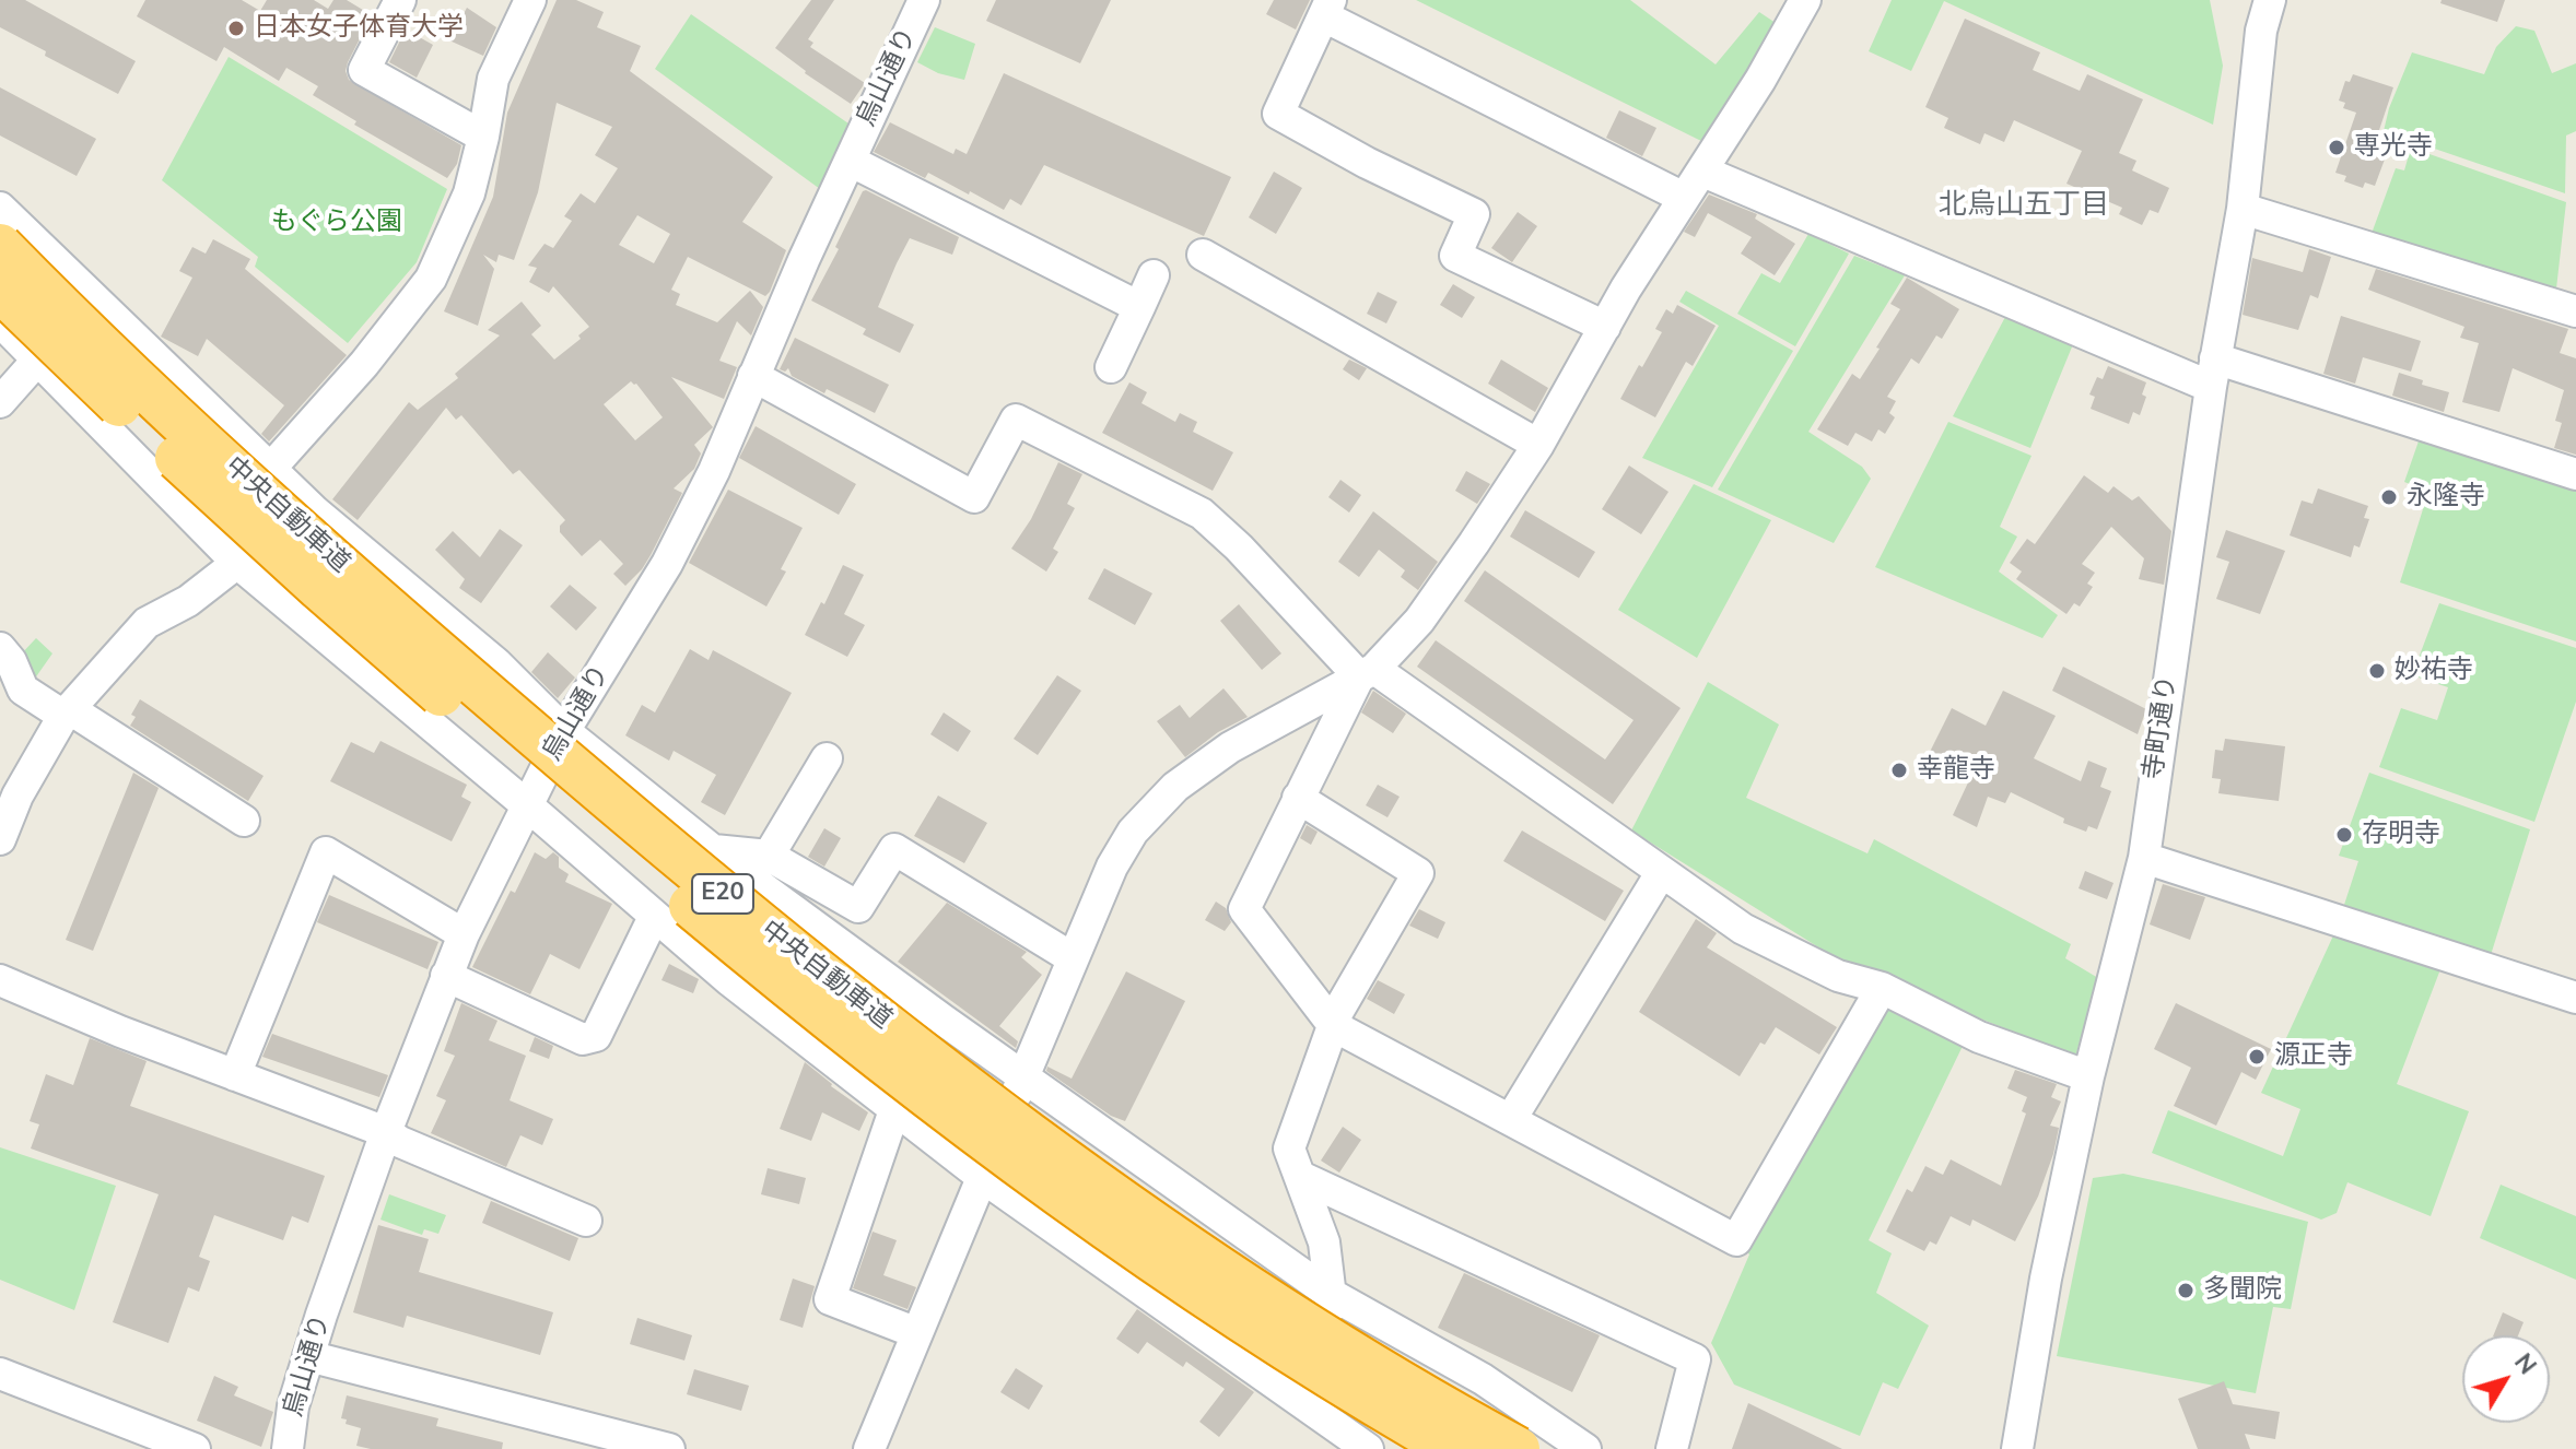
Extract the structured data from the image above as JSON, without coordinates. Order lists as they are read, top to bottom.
{
  "streets": {
    "highway": ["中央自動車道", "E20"],
    "street": ["烏山通り", "寺町通り"]
  },
  "districts": ["北烏山五丁目"],
  "parks": ["もぐら公園"],
  "places": [
    "日本女子体育大学",
    "専光寺",
    "永隆寺",
    "妙祐寺",
    "幸龍寺",
    "存明寺",
    "源正寺",
    "多聞院"
  ],
  "north": "top right"
}
